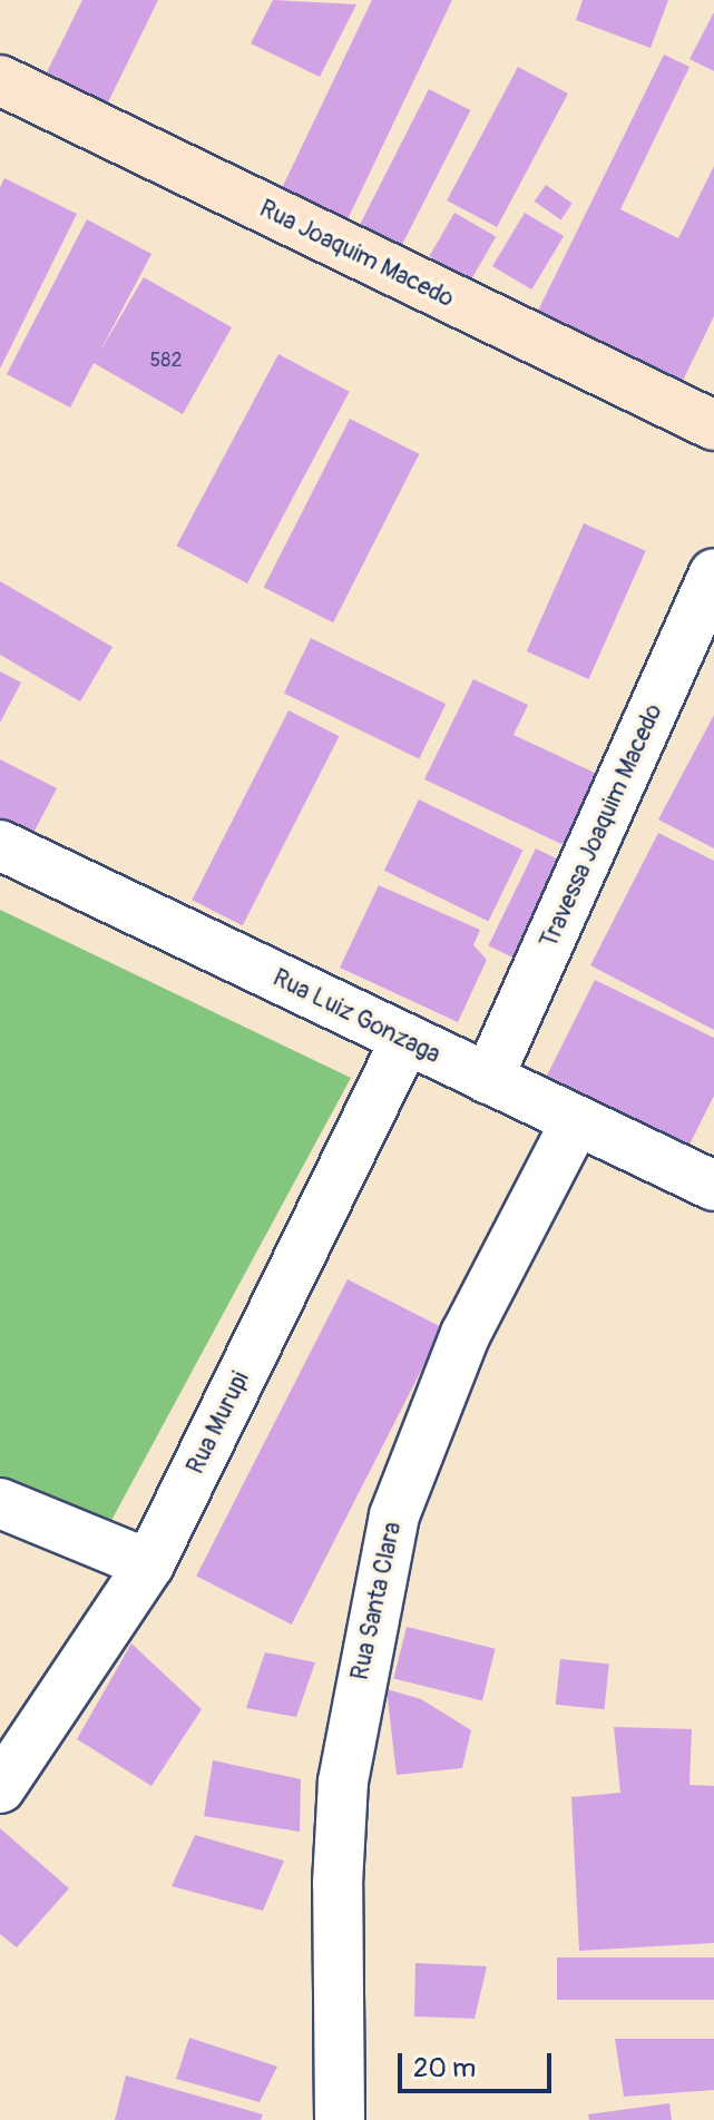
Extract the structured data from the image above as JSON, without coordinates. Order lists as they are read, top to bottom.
{
  "streets": {
    "street": [
      "Rua Joaquim Macedo",
      "Travessa Joaquim Macedo",
      "Rua Luiz Gonzaga",
      "Rua Murupi",
      "Rua Santa Clara"
    ]
  },
  "crossings": [
    ["Travessa Joaquim Macedo", "Rua Luiz Gonzaga"],
    ["Rua Luiz Gonzaga", "Rua Murupi"],
    ["Rua Luiz Gonzaga", "Rua Santa Clara"]
  ],
  "house_numbers": ["582"],
  "scale_bar": "20 m"
}
